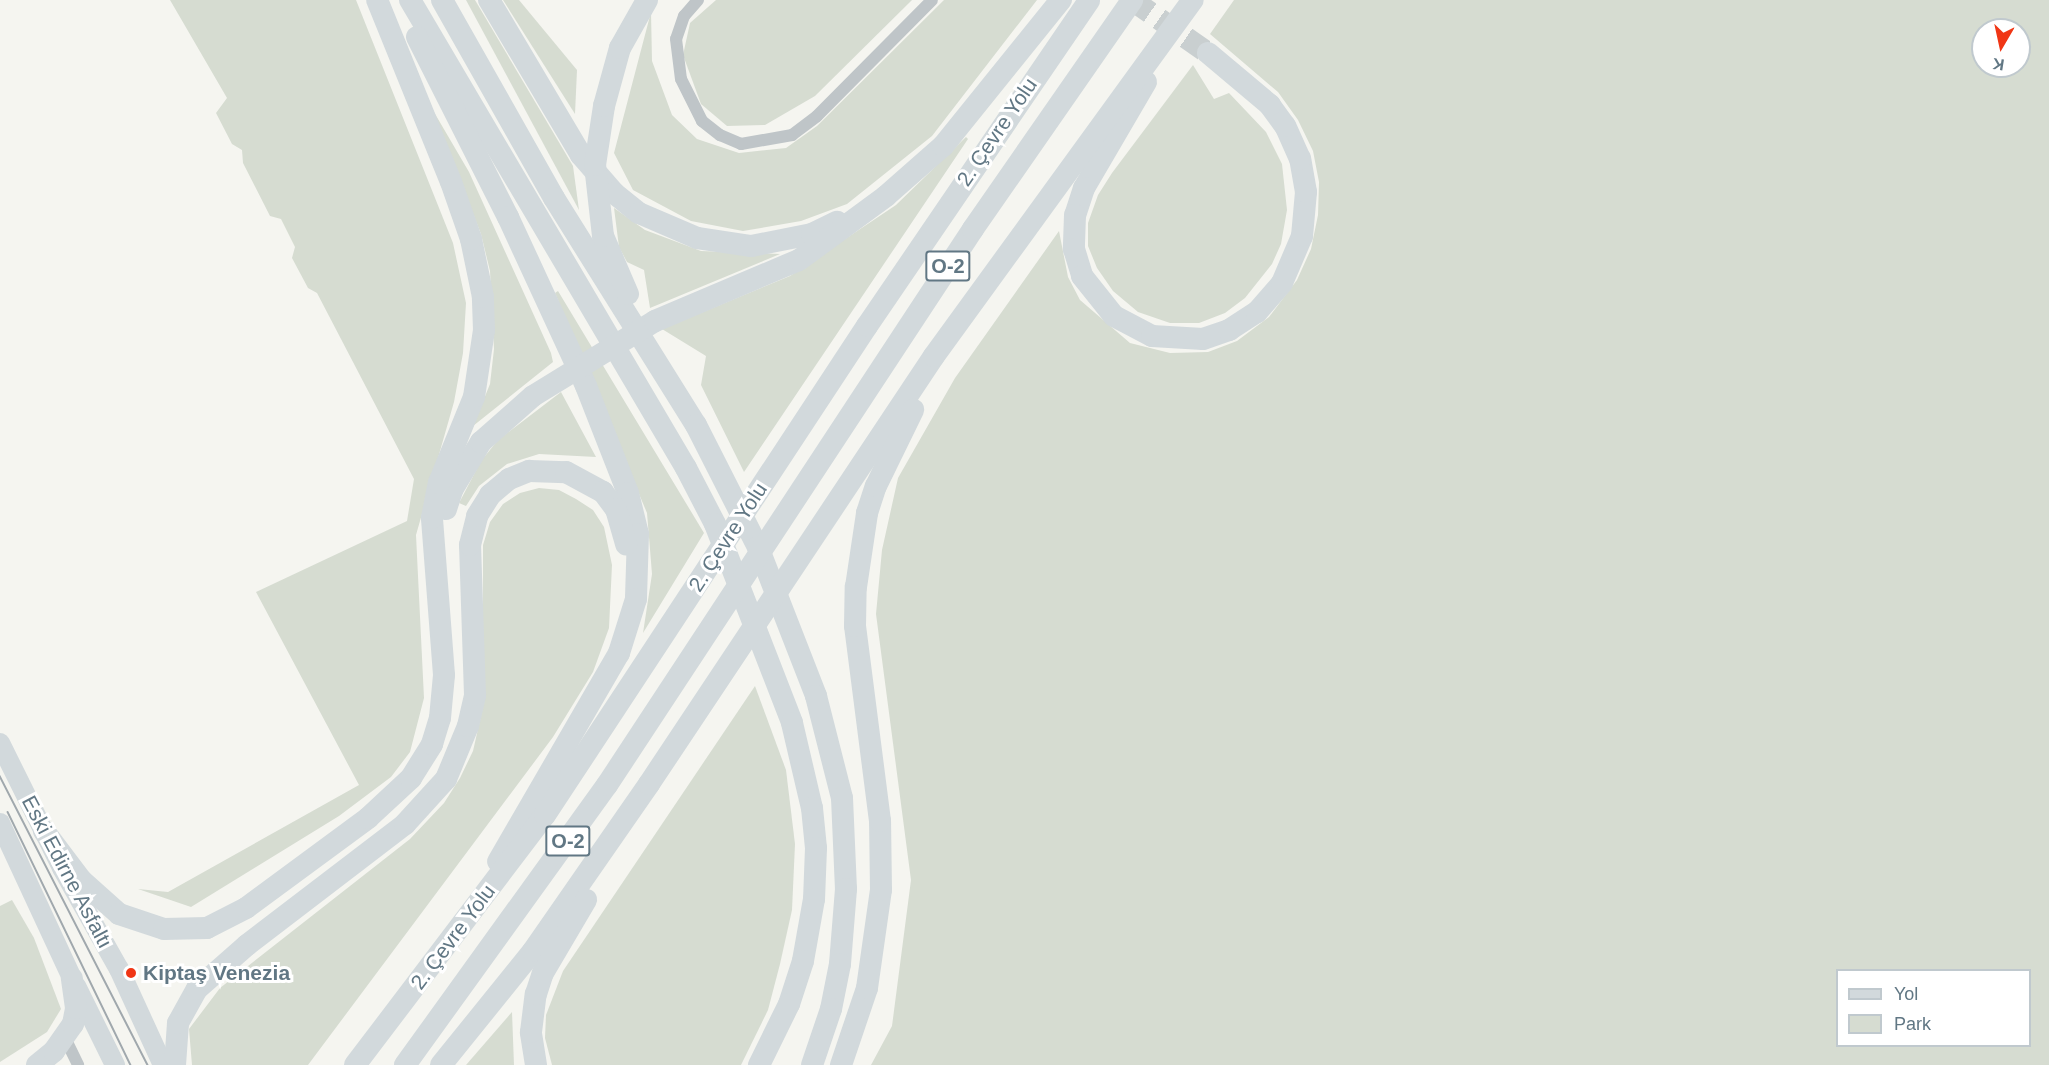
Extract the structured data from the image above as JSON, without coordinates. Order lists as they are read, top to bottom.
{
  "streets": {
    "highway": ["2. Çevre Yolu", "O-2"],
    "main road": ["Eski Edirne Asfaltı"]
  },
  "places": ["Kiptaş Venezia"],
  "legend": ["Yol", "Park"],
  "north": "bottom"
}
